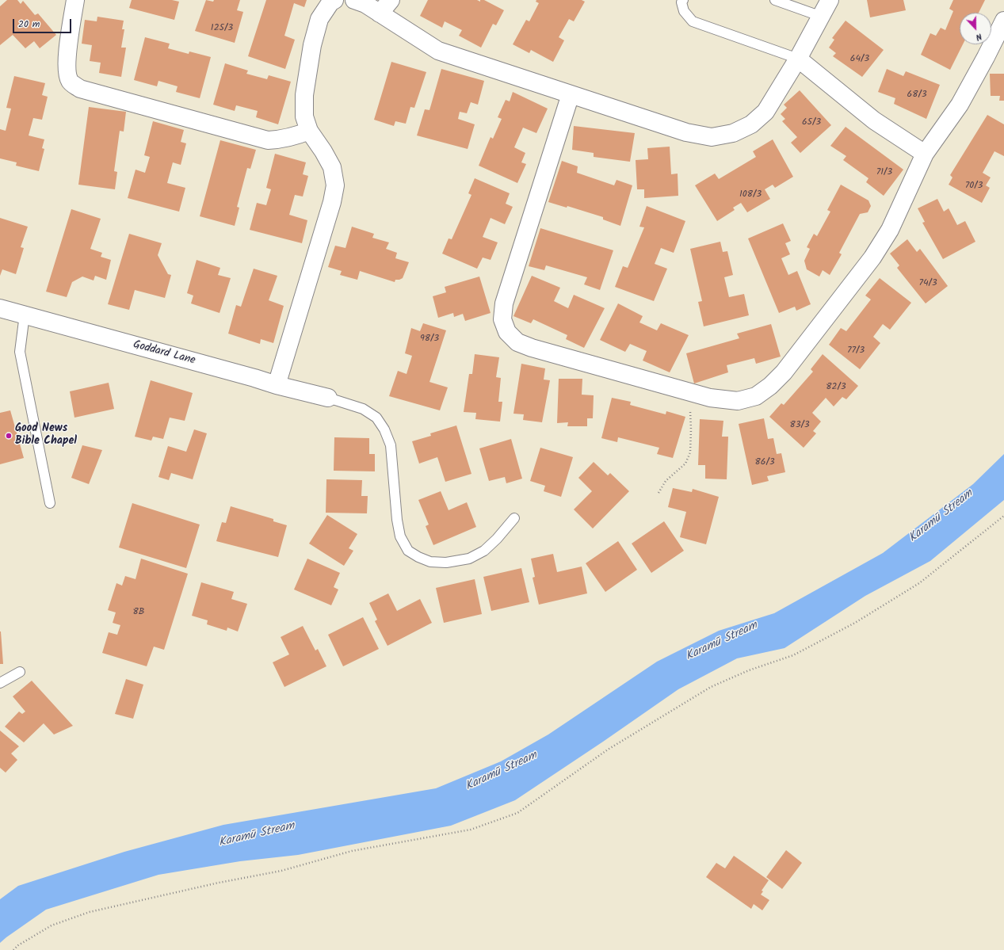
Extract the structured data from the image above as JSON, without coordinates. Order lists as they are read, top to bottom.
{
  "streets": {
    "street": ["Goddard Lane"]
  },
  "water": ["Karamū Stream"],
  "places": ["Good News Bible Chapel"],
  "house_numbers": [
    "125/3",
    "64/3",
    "68/3",
    "65/3",
    "71/3",
    "70/3",
    "108/3",
    "74/3",
    "98/3",
    "77/3",
    "82/3",
    "83/3",
    "86/3",
    "8B"
  ],
  "scale_bar": "20 m",
  "north": "bottom"
}
